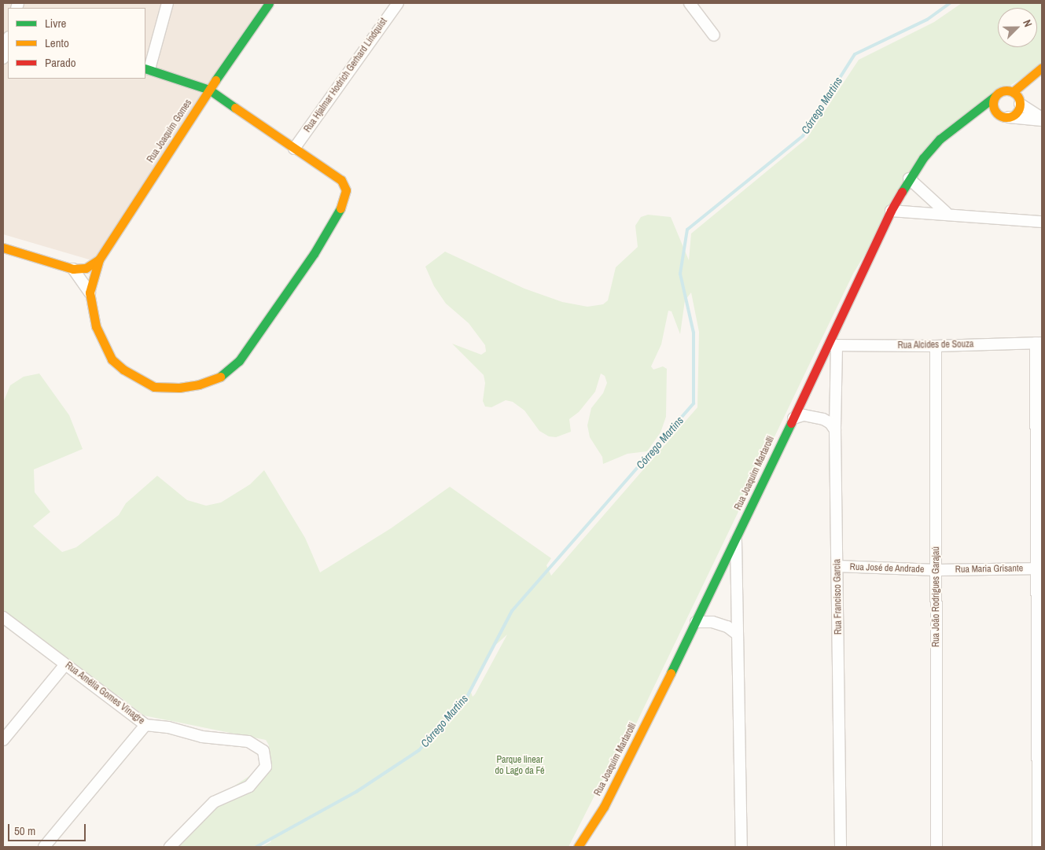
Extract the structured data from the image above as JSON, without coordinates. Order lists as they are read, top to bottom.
{
  "streets": {
    "street": [
      "Rua Hjalmar Hodrich Gerhard Lindquist",
      "Rua Joaquim Gomes",
      "Rua Alcides de Souza",
      "Rua Joaquim Martarolli",
      "Rua José de Andrade",
      "Rua Maria Grisante",
      "Rua Francisco Garcia",
      "Rua João Rodrigues Garajaú",
      "Rua Amélia Gomes Vinagre"
    ]
  },
  "crossings": [
    ["Rua Alcides de Souza", "Rua Joaquim Martarolli"],
    ["Rua Alcides de Souza", "Rua Francisco Garcia"],
    ["Rua Alcides de Souza", "Rua João Rodrigues Garajaú"],
    ["Rua Joaquim Martarolli", "Rua Francisco Garcia"],
    ["Rua José de Andrade", "Rua Maria Grisante"],
    ["Rua José de Andrade", "Rua Francisco Garcia"],
    ["Rua José de Andrade", "Rua João Rodrigues Garajaú"],
    ["Rua Maria Grisante", "Rua João Rodrigues Garajaú"]
  ],
  "water": ["Córrego Martins"],
  "parks": ["Parque linear do Lago da Fé"],
  "legend": ["Livre", "Lento", "Parado"],
  "scale_bar": "50 m",
  "north": "top right"
}
